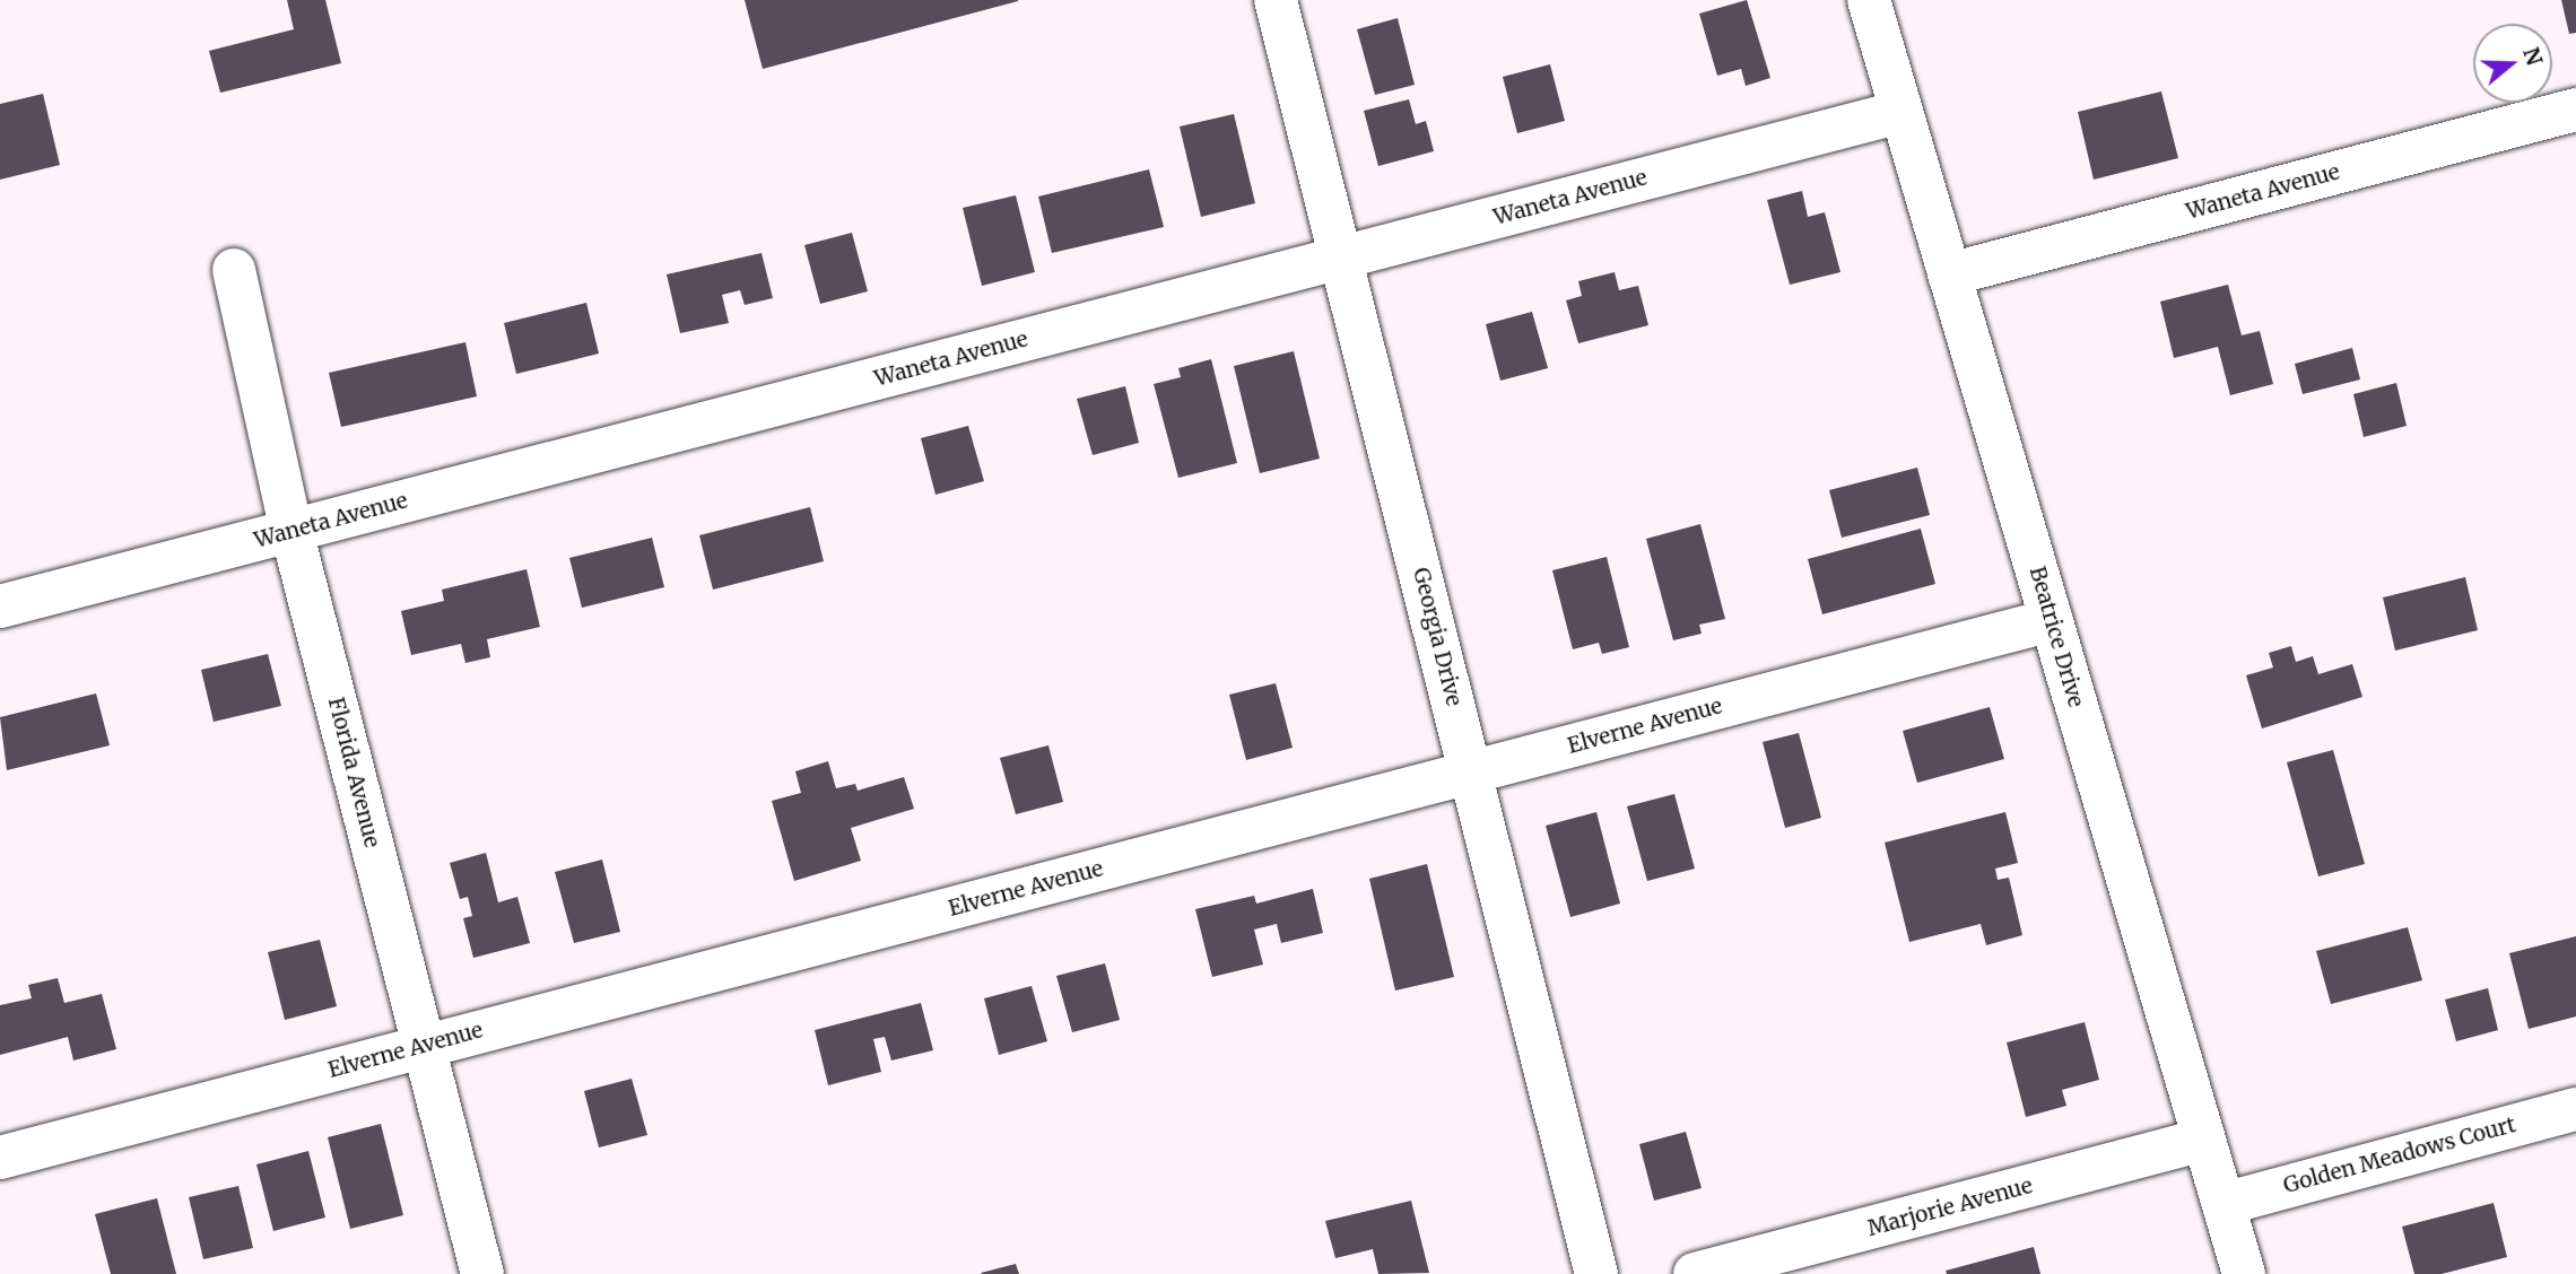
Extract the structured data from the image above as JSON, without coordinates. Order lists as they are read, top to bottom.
{
  "streets": {
    "street": [
      "Waneta Avenue",
      "Georgia Drive",
      "Beatrice Drive",
      "Elverne Avenue",
      "Florida Avenue",
      "Golden Meadows Court",
      "Marjorie Avenue"
    ]
  },
  "crossings": [
    ["Waneta Avenue", "Georgia Drive"],
    ["Waneta Avenue", "Beatrice Drive"],
    ["Waneta Avenue", "Florida Avenue"],
    ["Georgia Drive", "Elverne Avenue"],
    ["Beatrice Drive", "Elverne Avenue"],
    ["Beatrice Drive", "Golden Meadows Court"],
    ["Beatrice Drive", "Marjorie Avenue"],
    ["Elverne Avenue", "Florida Avenue"]
  ],
  "north": "right"
}
